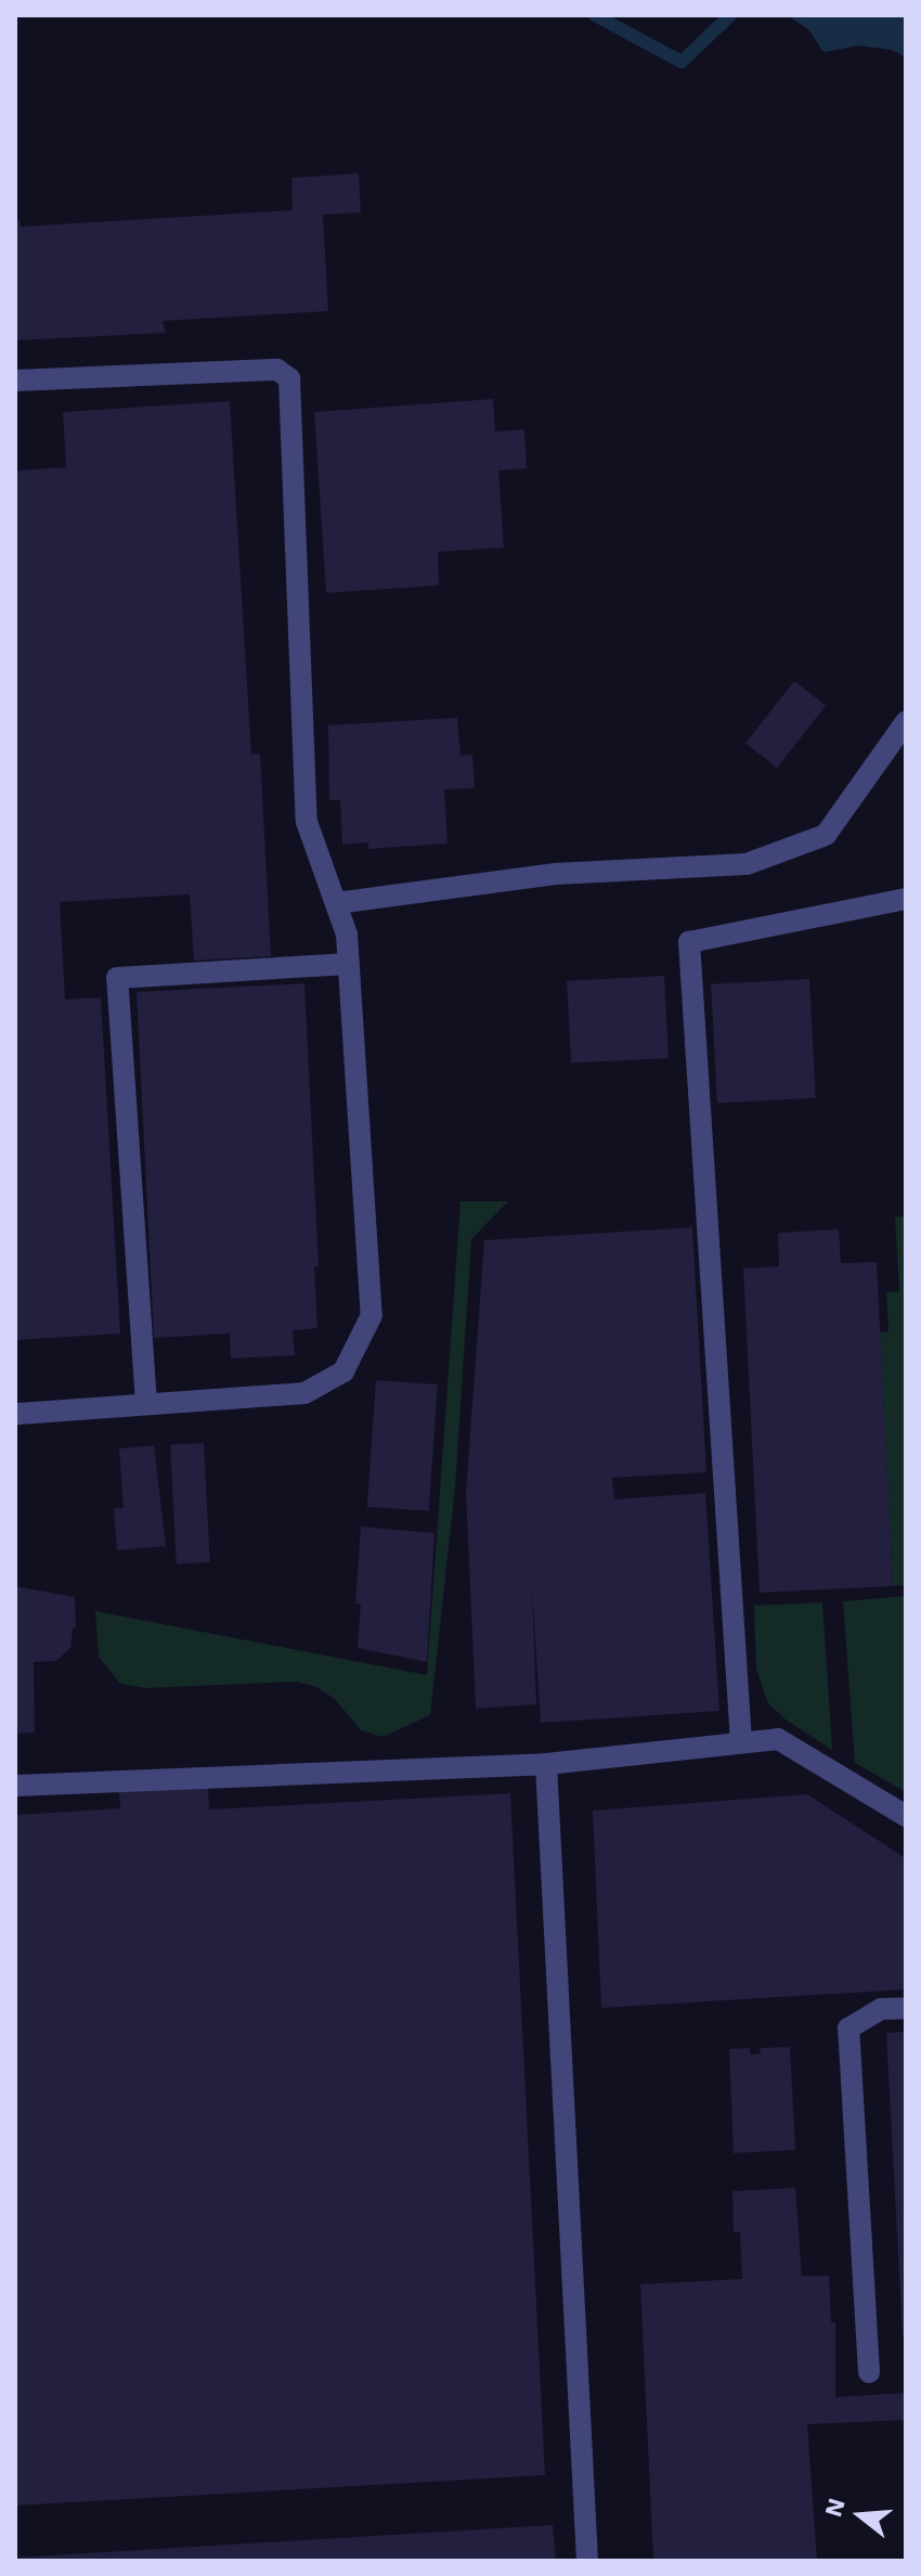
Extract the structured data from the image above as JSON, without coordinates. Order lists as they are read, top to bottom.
{
  "north": "left"
}
